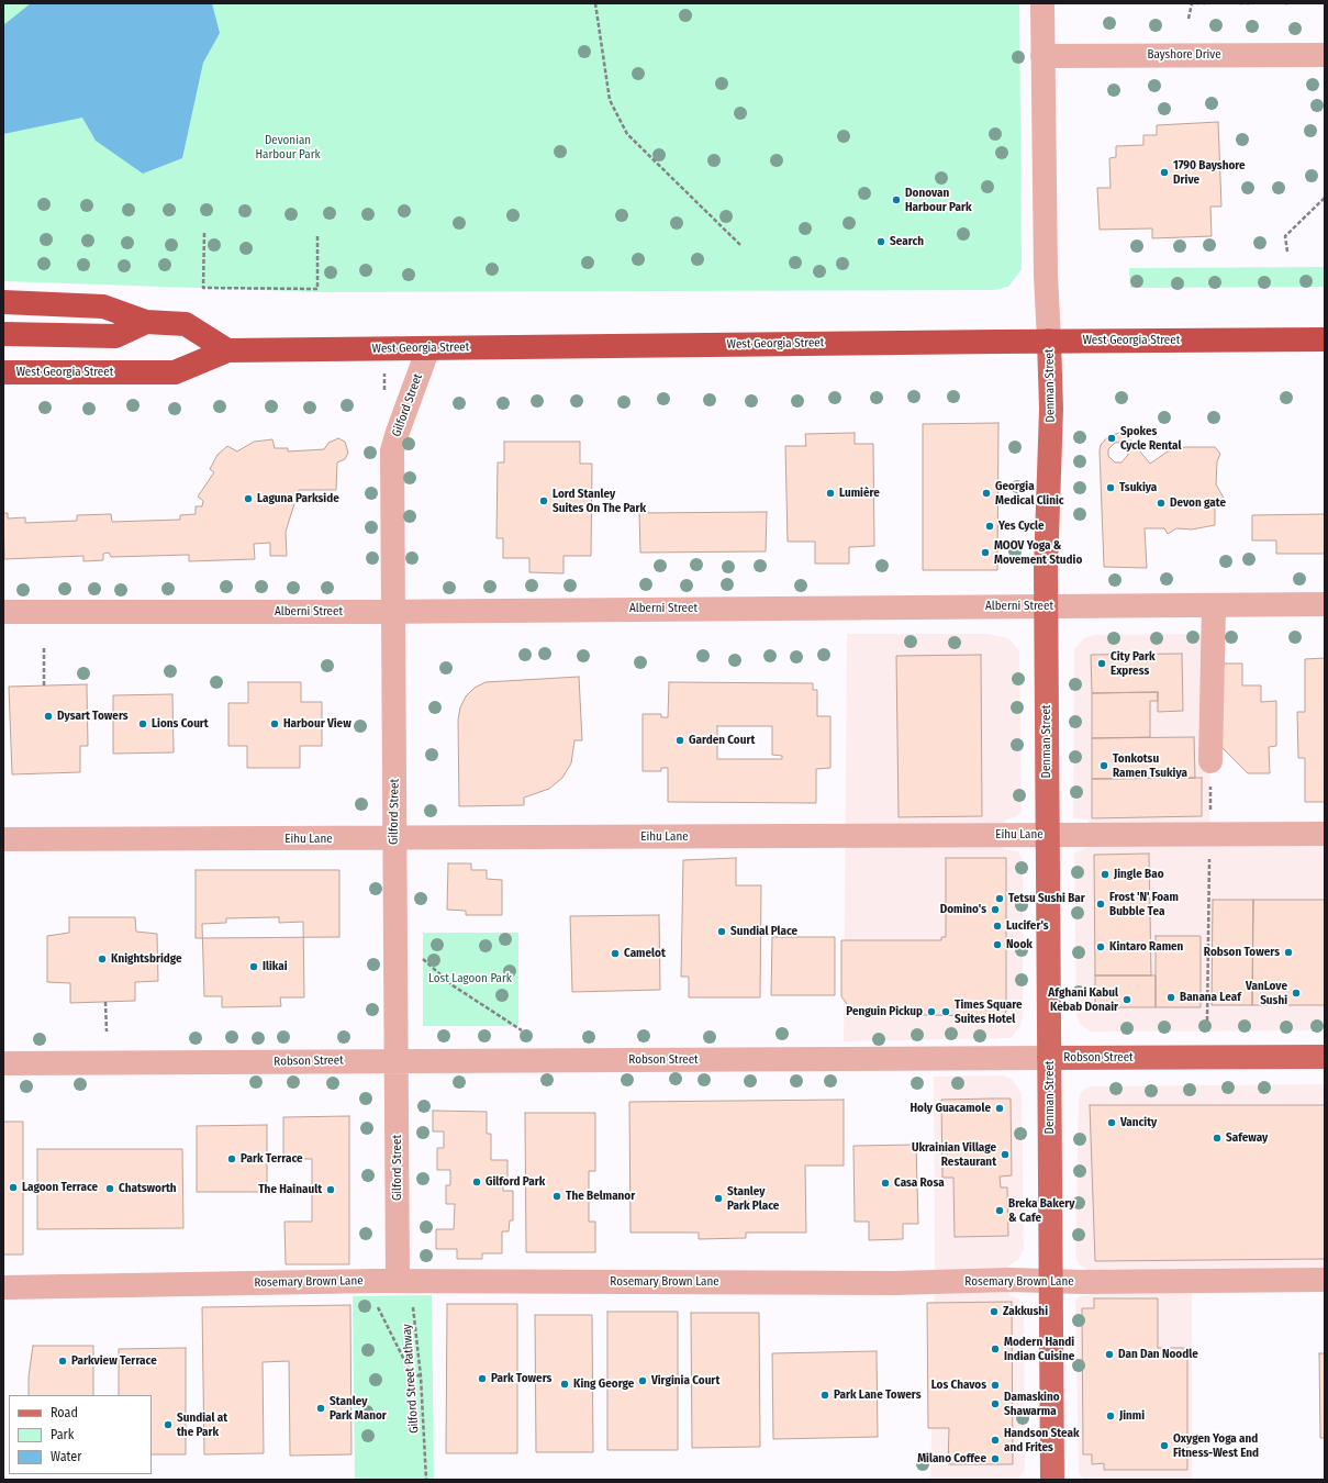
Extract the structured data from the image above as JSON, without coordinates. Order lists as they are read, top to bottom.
{
  "streets": {
    "highway": ["West Georgia Street"],
    "main road": ["Denman Street", "Robson Street"],
    "street": [
      "Bayshore Drive",
      "Gilford Street",
      "Alberni Street",
      "Eihu Lane",
      "Rosemary Brown Lane"
    ],
    "path": ["Gilford Street Pathway"]
  },
  "crossings": [
    ["Bayshore Drive", "Denman Street"],
    ["West Georgia Street", "Denman Street"],
    ["West Georgia Street", "Gilford Street"],
    ["Denman Street", "Alberni Street"],
    ["Denman Street", "Eihu Lane"],
    ["Denman Street", "Robson Street"],
    ["Denman Street", "Rosemary Brown Lane"],
    ["Gilford Street", "Alberni Street"],
    ["Gilford Street", "Eihu Lane"],
    ["Gilford Street", "Robson Street"],
    ["Gilford Street", "Rosemary Brown Lane"],
    ["Gilford Street", "Gilford Street Pathway"],
    ["Rosemary Brown Lane", "Gilford Street Pathway"]
  ],
  "parks": ["Devonian Harbour Park", "Lost Lagoon Park"],
  "places": [
    "1790 Bayshore Drive",
    "Donovan Harbour Park",
    "Search",
    "Spokes Cycle Rental",
    "Tsukiya",
    "Lumière",
    "Georgia Medical Clinic",
    "Laguna Parkside",
    "Lord Stanley Suites On The Park",
    "Devon gate",
    "Yes Cycle",
    "MOOV Yoga & Movement Studio",
    "City Park Express",
    "Dysart Towers",
    "Lions Court",
    "Harbour View",
    "Garden Court",
    "Tonkotsu Ramen Tsukiya",
    "Jingle Bao",
    "Tetsu Sushi Bar",
    "Frost 'N' Foam Bubble Tea",
    "Domino's",
    "Lucifer's",
    "Sundial Place",
    "Nook",
    "Kintaro Ramen",
    "Robson Towers",
    "Camelot",
    "Knightsbridge",
    "Ilikai",
    "VanLove Sushi",
    "Banana Leaf",
    "Afghani Kabul Kebab Donair",
    "Penguin Pickup",
    "Times Square Suites Hotel",
    "Holy Guacamole",
    "Vancity",
    "Safeway",
    "Ukrainian Village Restaurant",
    "Park Terrace",
    "Gilford Park",
    "Casa Rosa",
    "Lagoon Terrace",
    "Chatsworth",
    "The Hainault",
    "The Belmanor",
    "Stanley Park Place",
    "Breka Bakery & Cafe",
    "Zakkushi",
    "Modern Handi Indian Cuisine",
    "Dan Dan Noodle",
    "Parkview Terrace",
    "Park Towers",
    "Virginia Court",
    "King George",
    "Los Chavos",
    "Park Lane Towers",
    "Damaskino Shawarma",
    "Stanley Park Manor",
    "Jinmi",
    "Sundial at the Park",
    "Handson Steak and Frites",
    "Oxygen Yoga and Fitness-West End",
    "Milano Coffee"
  ],
  "legend": ["Road", "Park", "Water"]
}
